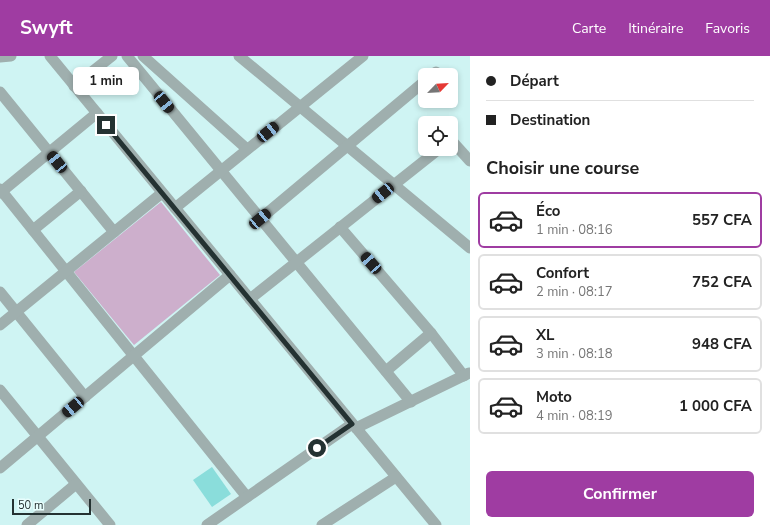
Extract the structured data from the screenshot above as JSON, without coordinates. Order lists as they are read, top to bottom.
{
  "scale_bar": "50 m",
  "north": "top right",
  "page": {
    "header": "Swyft",
    "nav": ["Carte", "Itinéraire", "Favoris"],
    "banner": ["Départ", "Destination"],
    "bubble": "1 min",
    "heading": "Choisir une course",
    "list": [
      {
        "name": "Éco",
        "note": "1 min · 08:16",
        "value": "557 CFA"
      },
      {
        "name": "Confort",
        "note": "2 min · 08:17",
        "value": "752 CFA"
      },
      {
        "name": "XL",
        "note": "3 min · 08:18",
        "value": "948 CFA"
      },
      {
        "name": "Moto",
        "note": "4 min · 08:19",
        "value": "1 000 CFA"
      }
    ],
    "buttons": "Confirmer",
    "scale": "50 m"
  }
}
